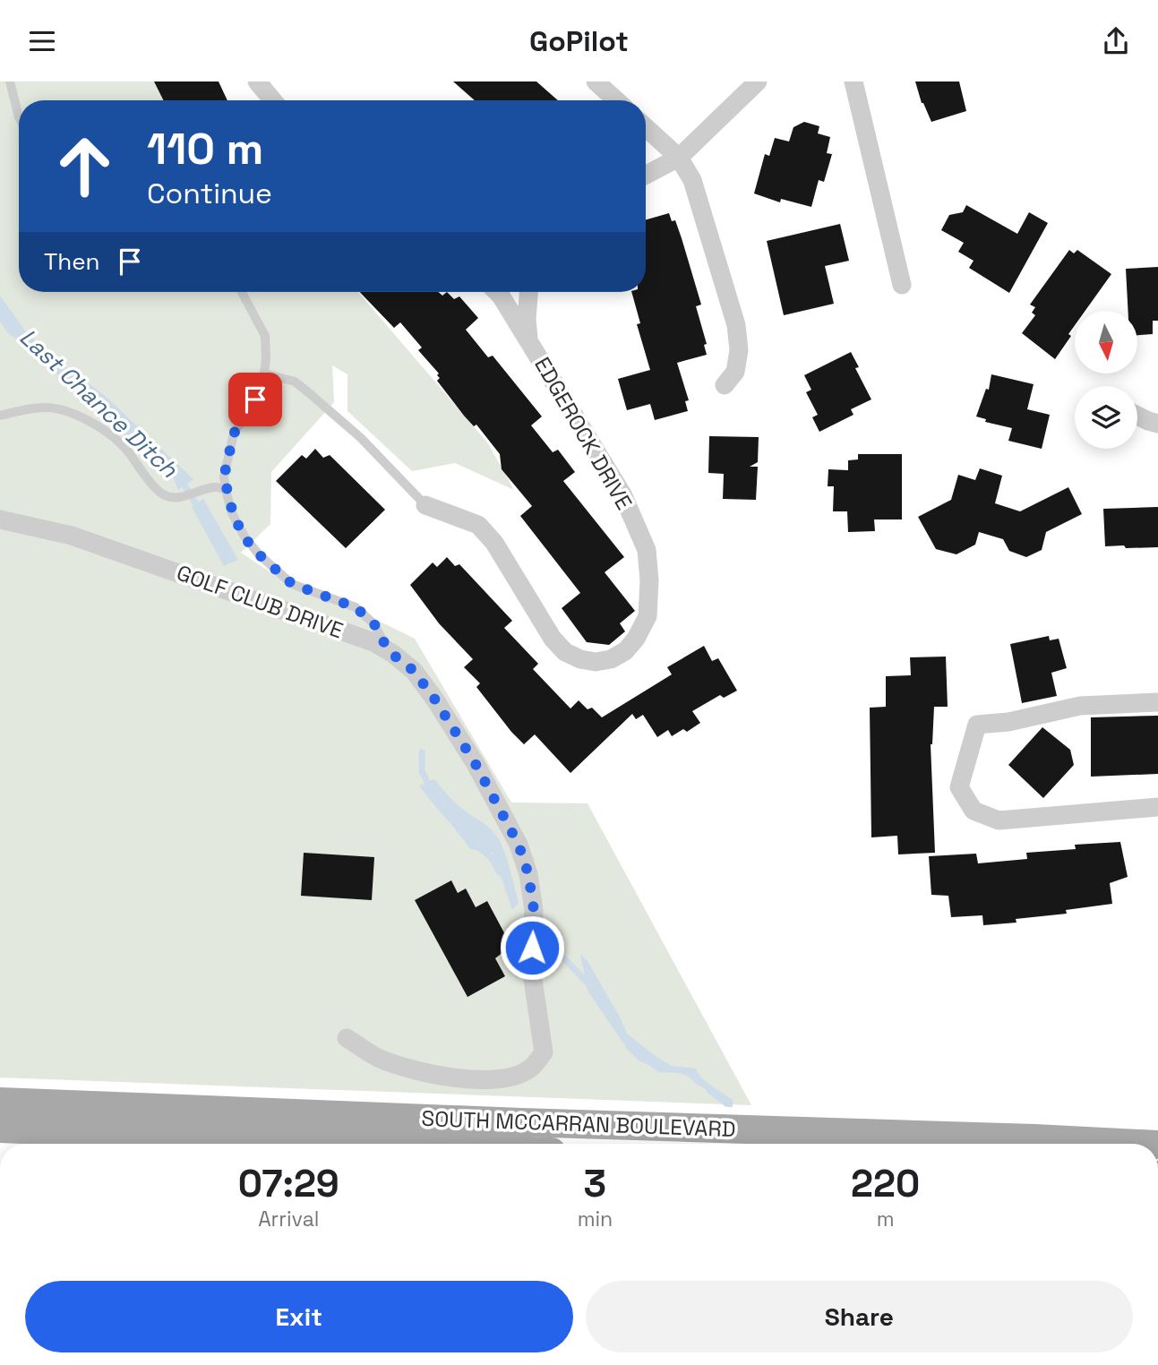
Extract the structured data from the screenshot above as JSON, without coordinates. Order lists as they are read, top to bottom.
{
  "streets": {
    "main road": ["SOUTH MCCARRAN BOULEVARD"],
    "street": ["EDGEROCK DRIVE", "GOLF CLUB DRIVE"]
  },
  "water": ["Last Chance Ditch"],
  "north": "bottom",
  "page": {
    "header": "GoPilot",
    "turn": ["110 m", "Continue"],
    "then": "Then",
    "eta": [
      "07:29",
      "Arrival",
      "3",
      "min",
      "220",
      "m"
    ],
    "buttons": ["Exit", "Share"]
  }
}
